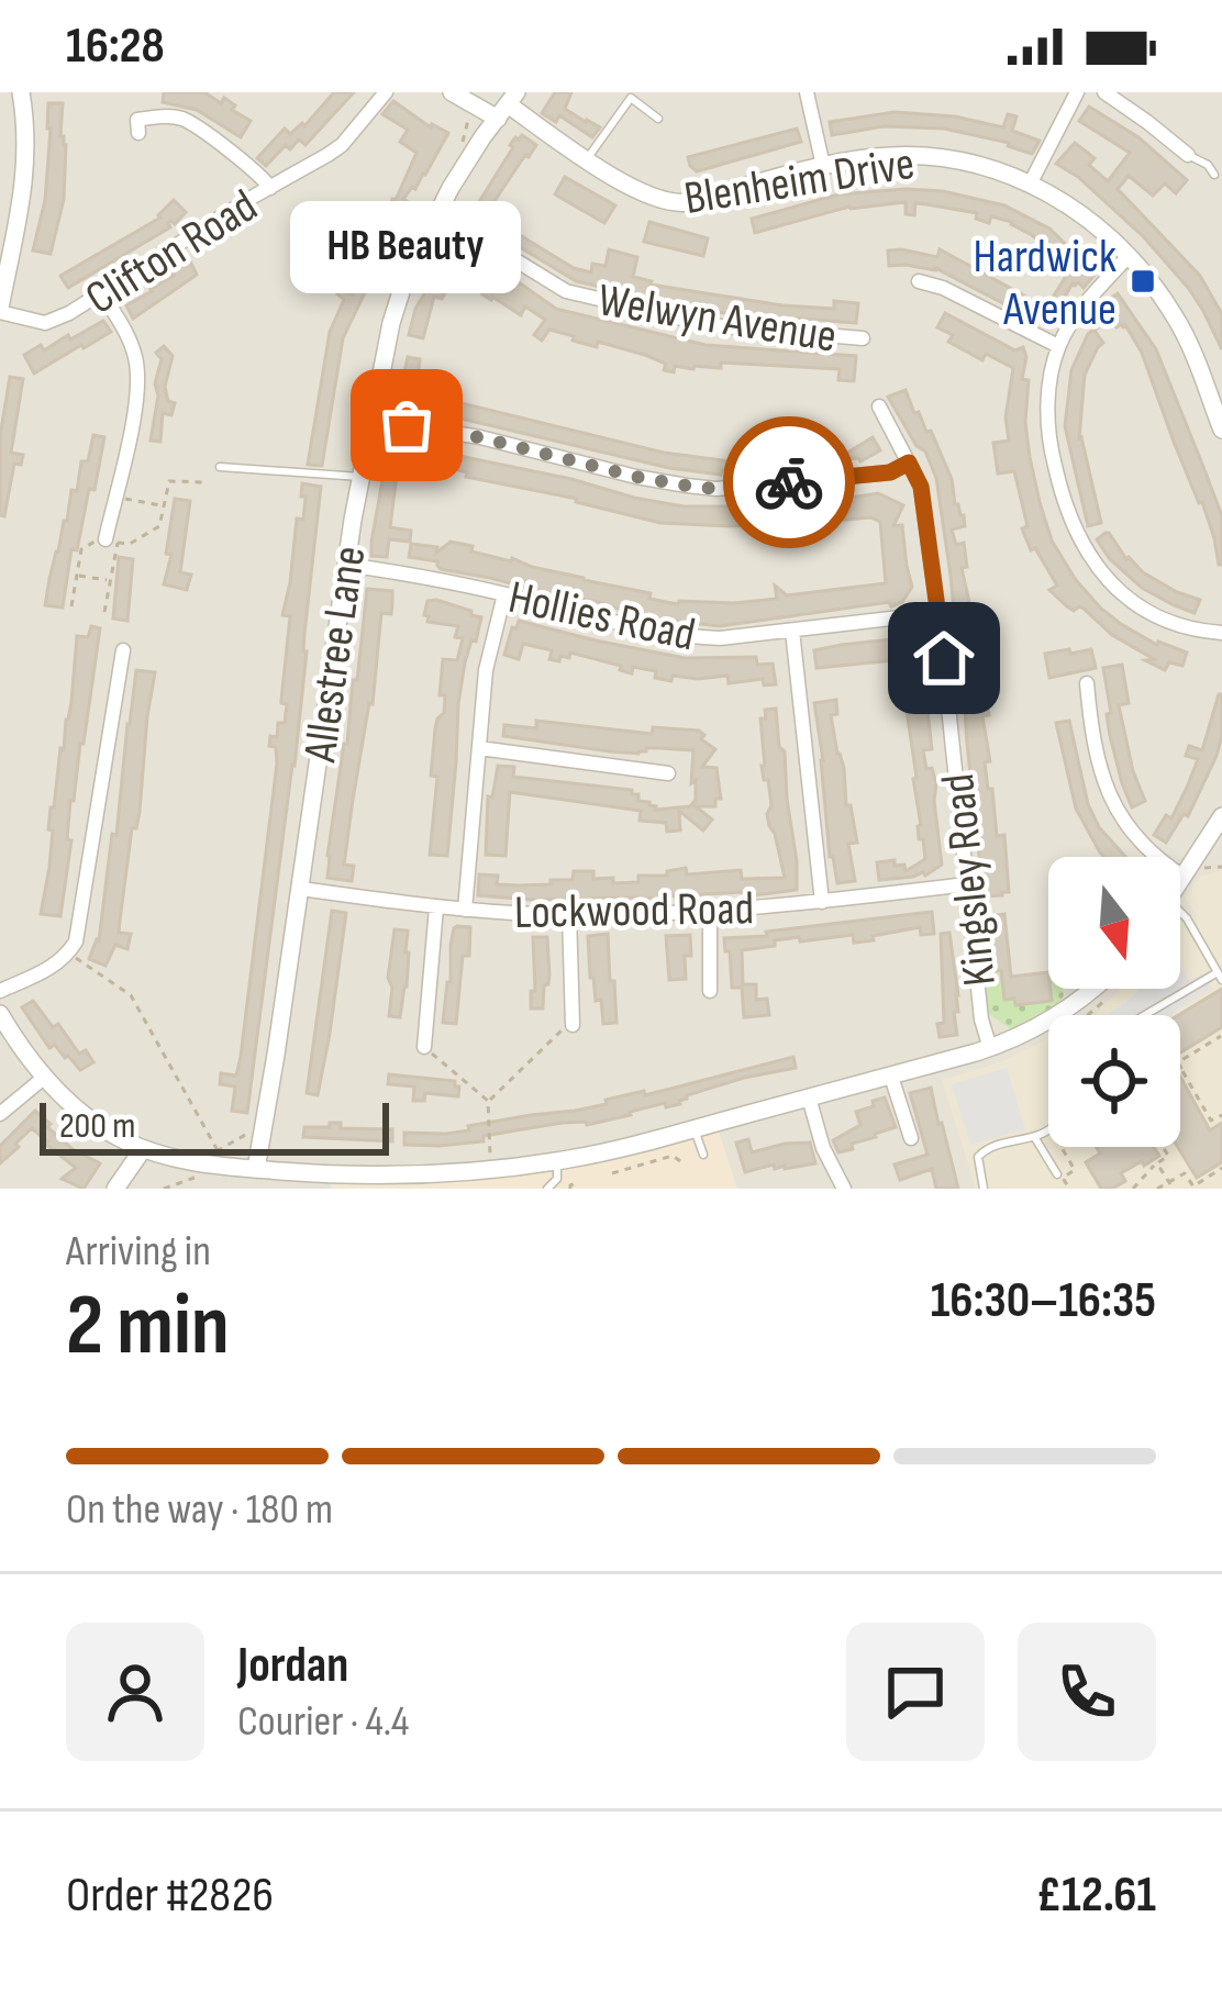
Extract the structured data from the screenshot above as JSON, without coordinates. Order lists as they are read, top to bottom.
{
  "streets": {
    "street": [
      "Blenheim Drive",
      "Clifton Road",
      "Welwyn Avenue",
      "Hollies Road",
      "Allestree Lane",
      "Kingsley Road",
      "Lockwood Road"
    ]
  },
  "crossings": [
    ["Blenheim Drive", "Allestree Lane"],
    ["Welwyn Avenue", "Allestree Lane"],
    ["Hollies Road", "Allestree Lane"],
    ["Hollies Road", "Kingsley Road"],
    ["Allestree Lane", "Lockwood Road"],
    ["Kingsley Road", "Lockwood Road"]
  ],
  "places": {
    "transit": ["Hardwick Avenue"],
    "other": ["HB Beauty"]
  },
  "scale_bar": "200 m",
  "north": "bottom",
  "page": {
    "status": "16:28",
    "bubble": "HB Beauty",
    "scale": "200 m",
    "heading": ["2 min", "Arriving in", "16:30–16:35"],
    "panel": [
      "Jordan",
      "Courier · 4.4",
      "Order #2826",
      "£12.61"
    ],
    "bar": "On the way · 180 m"
  }
}
